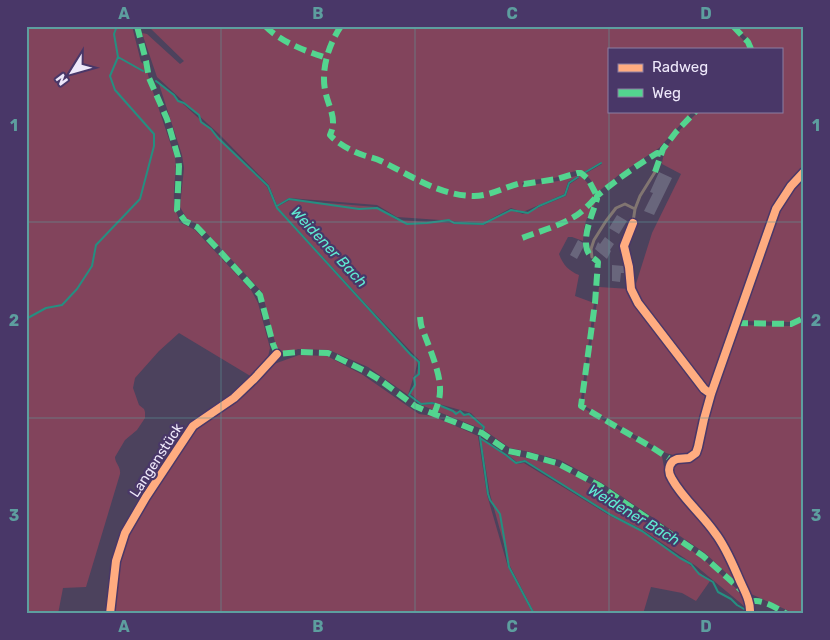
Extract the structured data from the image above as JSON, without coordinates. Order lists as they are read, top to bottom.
{
  "streets": {
    "street": ["Langenstück"]
  },
  "water": ["Weidener Bach"],
  "legend": ["Radweg", "Weg"],
  "north": "bottom left",
  "grid": {
    "columns": [
      "A",
      "B",
      "C",
      "D"
    ],
    "rows": ["1", "2", "3"]
  }
}
